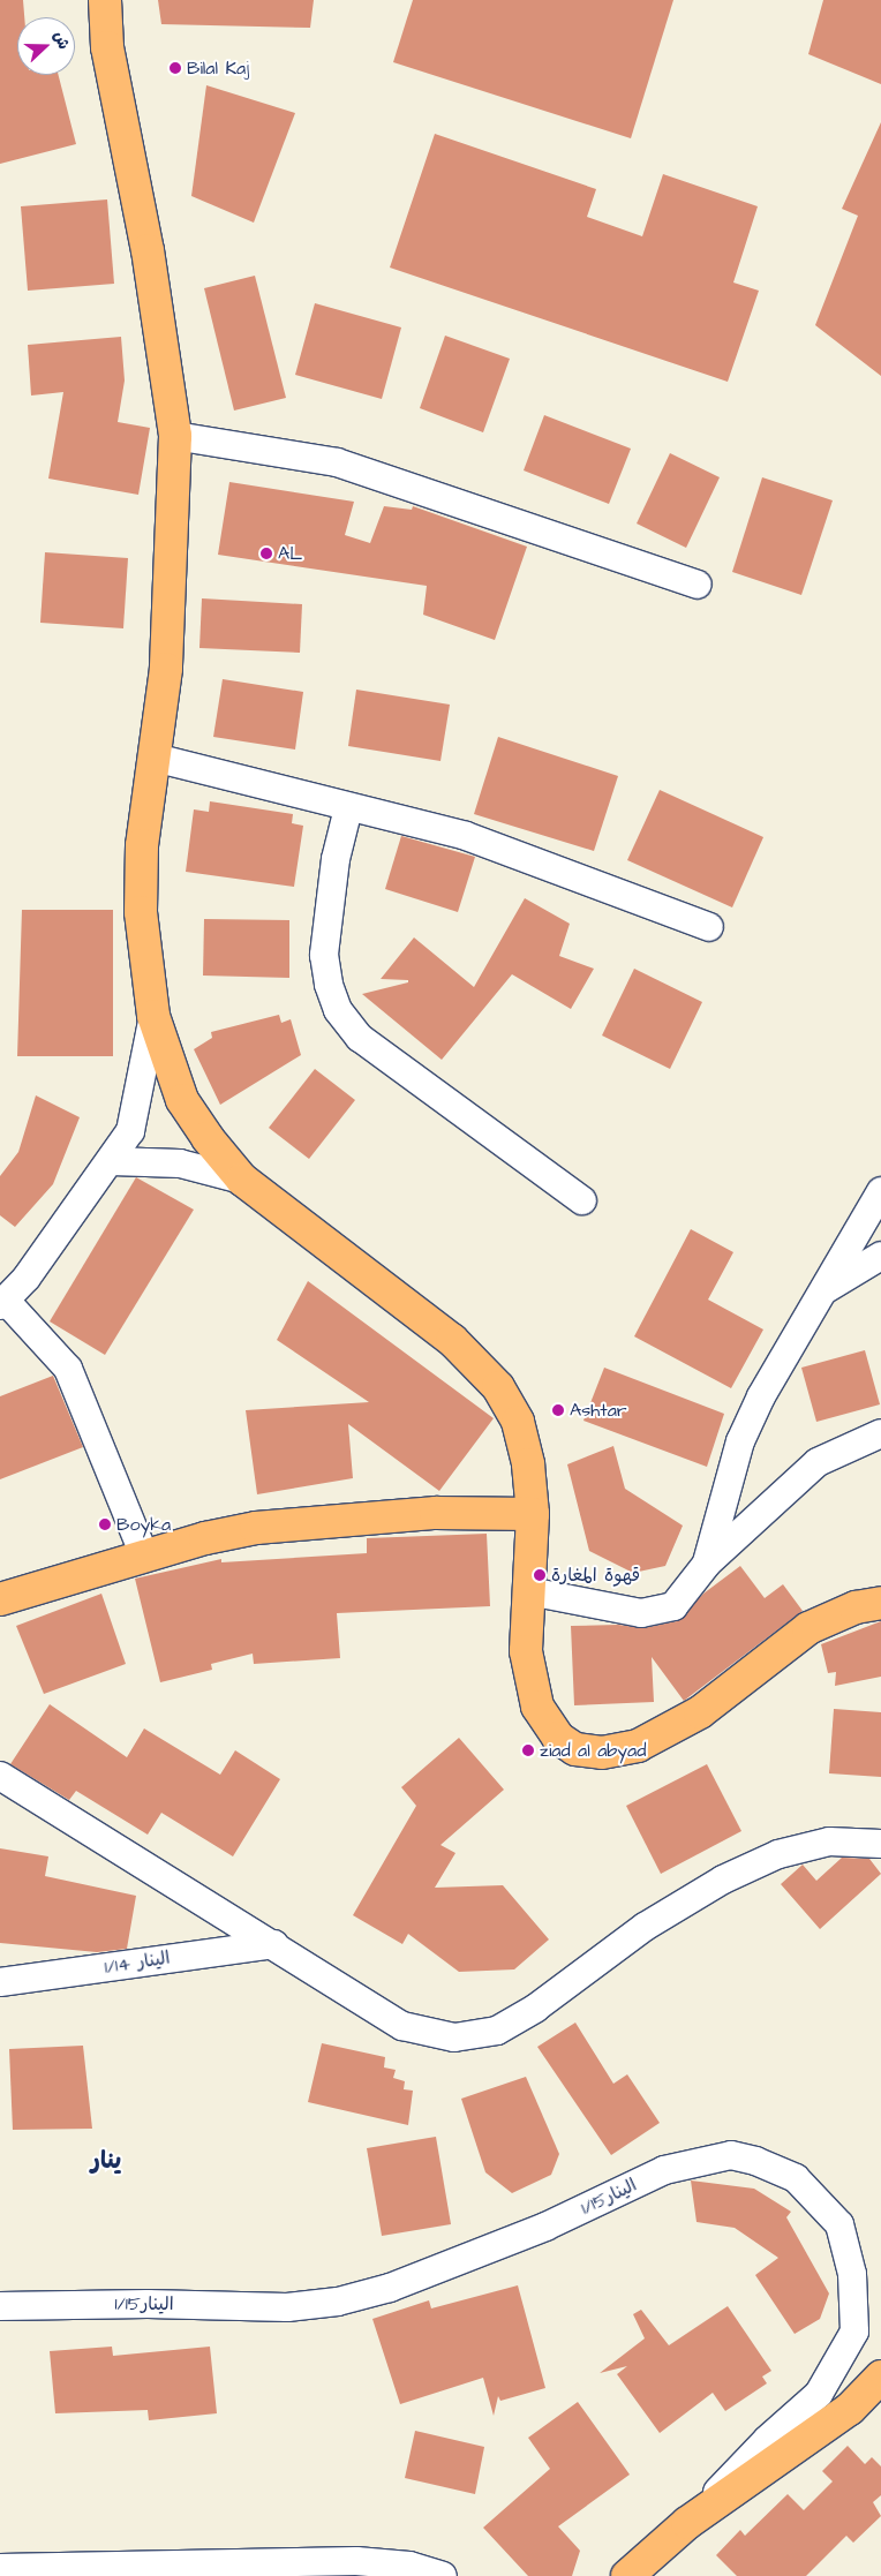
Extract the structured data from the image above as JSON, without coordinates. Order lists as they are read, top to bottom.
{
  "streets": {
    "street": ["الينار 1/14", "الينار1/15"]
  },
  "districts": ["ينار"],
  "places": [
    "Bilal Kaj",
    "AL",
    "Ashtar",
    "Boyka",
    "قهوة المغارة",
    "ziad al abyad"
  ],
  "north": "right"
}
